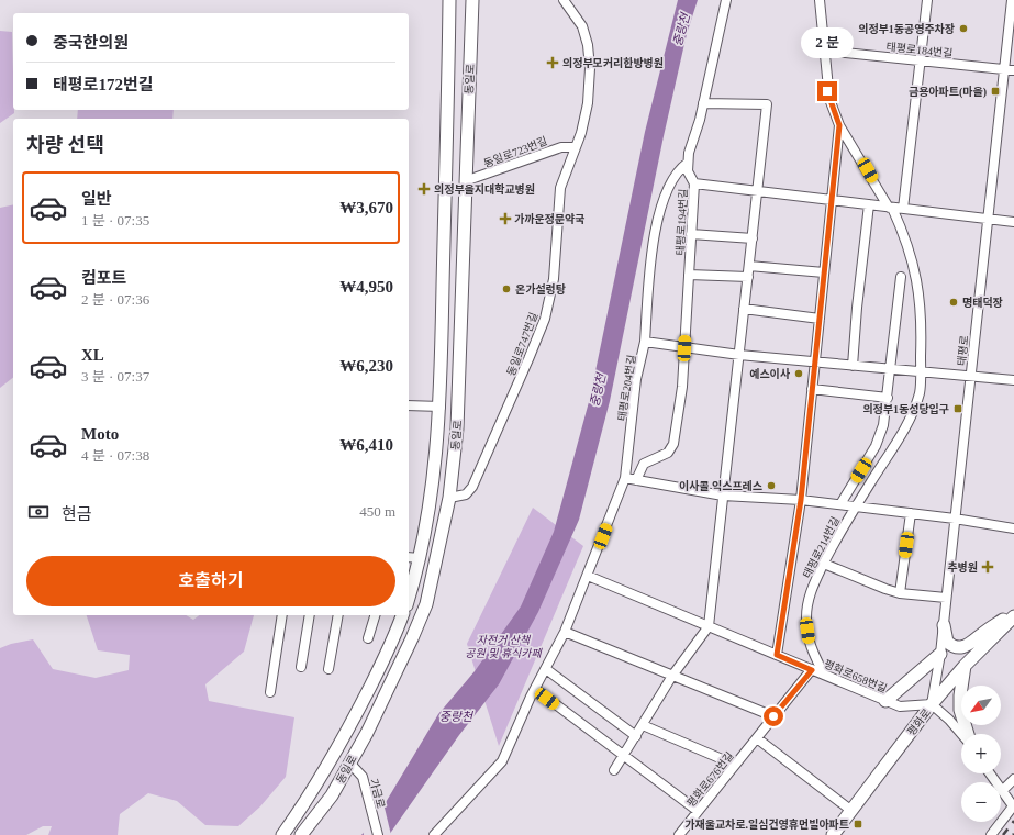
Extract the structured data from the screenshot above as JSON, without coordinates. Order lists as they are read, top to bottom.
{
  "streets": {
    "street": [
      "태평로184번길",
      "동일로",
      "동일로723번길",
      "태평로194번길",
      "동일로747번길",
      "태평로",
      "태평로204번길",
      "태평로214번길",
      "평화로658번길",
      "평화로",
      "평화로676번길",
      "가금로"
    ]
  },
  "crossings": [
    ["태평로184번길", "태평로"],
    ["동일로", "동일로723번길"],
    ["동일로", "동일로747번길"],
    ["동일로", "가금로"],
    ["동일로723번길", "동일로747번길"],
    ["태평로194번길", "태평로"],
    ["태평로194번길", "태평로204번길"],
    ["태평로", "태평로204번길"],
    ["태평로", "태평로214번길"],
    ["태평로", "평화로658번길"],
    ["태평로", "평화로"],
    ["태평로204번길", "태평로214번길"],
    ["태평로204번길", "평화로658번길"],
    ["태평로214번길", "평화로658번길"],
    ["평화로658번길", "평화로"],
    ["평화로658번길", "평화로676번길"]
  ],
  "water": ["중랑천"],
  "parks": ["자전거 산책 공원 및 휴식카페"],
  "places": {
    "other": [
      "의정부1동공영주차장",
      "온가설렁탕",
      "명태덕장",
      "예스이사",
      "이사콜 익스프레스"
    ],
    "health": [
      "의정부모커리한방병원",
      "의정부을지대학교병원",
      "가까운정문약국",
      "추병원"
    ],
    "transit": ["금용아파트(마을)", "의정부1동성당입구", "가재울교차로.일심건영휴먼빌아파트"]
  },
  "north": "bottom left",
  "page": {
    "banner": ["중국한의원", "태평로172번길"],
    "bubble": "2 분",
    "heading": "차량 선택",
    "list": [
      {
        "name": "일반",
        "note": "1 분 · 07:35",
        "value": "₩3,670"
      },
      {
        "name": "컴포트",
        "note": "2 분 · 07:36",
        "value": "₩4,950"
      },
      {
        "name": "XL",
        "note": "3 분 · 07:37",
        "value": "₩6,230"
      },
      {
        "name": "Moto",
        "note": "4 분 · 07:38",
        "value": "₩6,410"
      }
    ],
    "pay": ["현금", "450 m"],
    "buttons": "호출하기",
    "map_buttons": ["+", "−"]
  }
}
